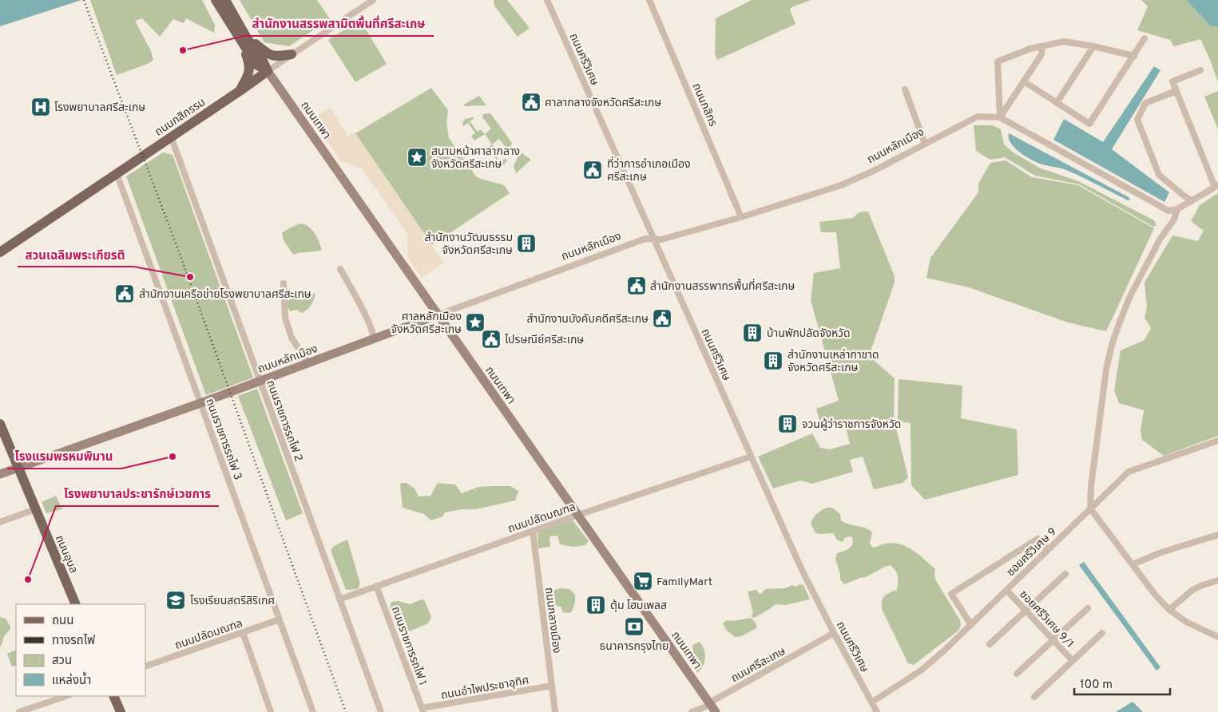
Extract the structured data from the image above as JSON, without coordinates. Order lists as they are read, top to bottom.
{
  "streets": {
    "main road": [
      "ถนนกสิกรรม",
      "ถนนเทพา",
      "ถนนหลักเมือง",
      "ถนนอุบล"
    ],
    "street": [
      "ถนนศรีวิเศษ",
      "ถนนกสิกร",
      "ถนนราชการรถไฟ 2",
      "ถนนราชการรถไฟ 3",
      "ถนนปลัดมณฑล",
      "ซอยศรีวิเศษ 9",
      "ซอยศรีวิเศษ 9/1",
      "ถนนกลางเมือง",
      "ถนนราชการรถไฟ 1",
      "ถนนศรีสะเกษ",
      "ถนนอำไพประชาอุทิศ"
    ]
  },
  "crossings": [
    ["ถนนศรีวิเศษ", "ถนนหลักเมือง"],
    ["ถนนศรีวิเศษ", "ถนนปลัดมณฑล"],
    ["ถนนศรีวิเศษ", "ซอยศรีวิเศษ 9"],
    ["ถนนศรีวิเศษ", "ถนนศรีสะเกษ"],
    ["ถนนกสิกร", "ถนนหลักเมือง"],
    ["ถนนกสิกรรม", "ถนนเทพา"],
    ["ถนนกสิกรรม", "ถนนราชการรถไฟ 2"],
    ["ถนนกสิกรรม", "ถนนราชการรถไฟ 3"],
    ["ถนนเทพา", "ถนนหลักเมือง"],
    ["ถนนเทพา", "ถนนปลัดมณฑล"],
    ["ถนนเทพา", "ถนนศรีสะเกษ"],
    ["ถนนหลักเมือง", "ถนนราชการรถไฟ 2"],
    ["ถนนหลักเมือง", "ถนนราชการรถไฟ 3"],
    ["ถนนหลักเมือง", "ถนนอุบล"],
    ["ถนนราชการรถไฟ 2", "ถนนปลัดมณฑล"],
    ["ถนนราชการรถไฟ 3", "ถนนปลัดมณฑล"],
    ["ถนนปลัดมณฑล", "ถนนกลางเมือง"],
    ["ถนนปลัดมณฑล", "ถนนราชการรถไฟ 1"],
    ["ซอยศรีวิเศษ 9", "ซอยศรีวิเศษ 9/1"],
    ["ถนนกลางเมือง", "ถนนอำไพประชาอุทิศ"],
    ["ถนนราชการรถไฟ 1", "ถนนอำไพประชาอุทิศ"]
  ],
  "places": {
    "other": [
      "สำนักงานสรรพสามิตพื้นที่ศรีสะเกษ",
      "สวนเฉลิมพระเกียรติ",
      "โรงแรมพรหมพิมาน",
      "โรงพยาบาลประชารักษ์เวชการ"
    ],
    "public building": [
      "ศาลากลางจังหวัดศรีสะเกษ",
      "ที่ว่าการอำเภอเมือง ศรีสะเกษ",
      "สำนักงานสรรพากรพื้นที่ศรีสะเกษ",
      "สำนักงานเครือข่ายโรงพยาบาลศรีสะเกษ",
      "สำนักงานบังคับคดีศรีสะเกษ",
      "ไปรษณีย์ศรีสะเกษ"
    ],
    "hospital": ["โรงพยาบาลศรีสะเกษ"],
    "place": ["สนามหน้าศาลากลาง จังหวัดศรีสะเกษ", "ศาลหลักเมือง จังหวัดศรีสะเกษ"],
    "building": [
      "สำนักงานวัฒนธรรม จังหวัดศรีสะเกษ",
      "บ้านพักปลัดจังหวัด",
      "สำนักงานเหล่ากาชาด จังหวัดศรีสะเกษ",
      "จวนผู้ว่าราชการจังหวัด",
      "ตุ้ม โฮมเพลส"
    ],
    "supermarket": ["FamilyMart"],
    "school or university": ["โรงเรียนสตรีสิริเกศ"],
    "bank": ["ธนาคารกรุงไทย"]
  },
  "legend": [
    "ถนน",
    "ทางรถไฟ",
    "สวน",
    "แหล่งน้ำ"
  ],
  "scale_bar": "100 m"
}
